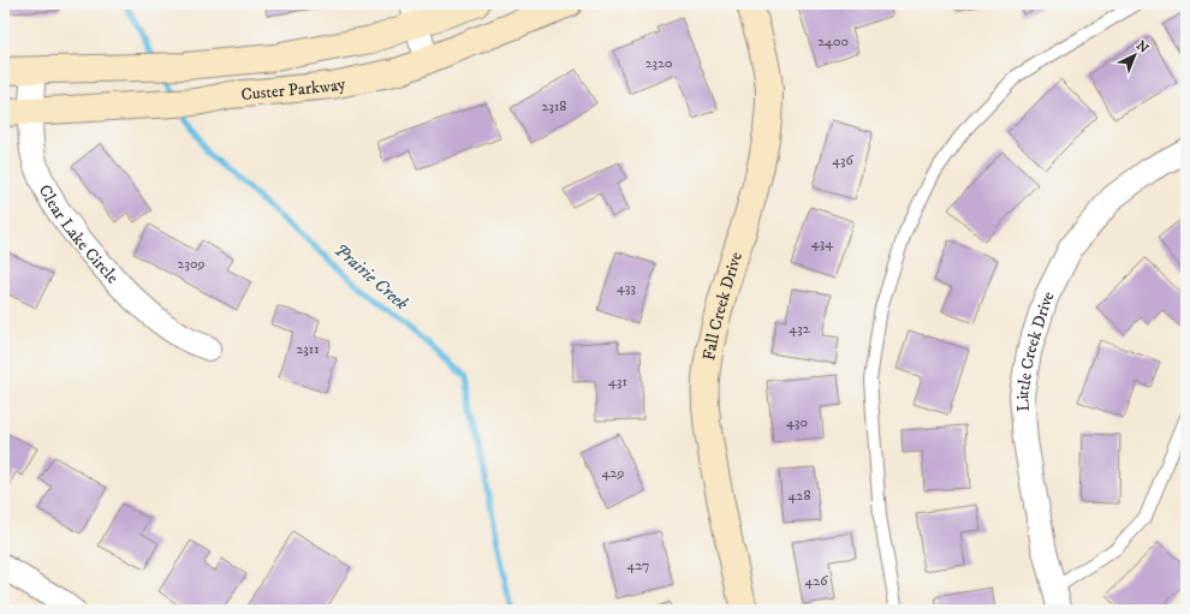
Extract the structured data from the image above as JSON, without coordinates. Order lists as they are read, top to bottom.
{
  "streets": {
    "street": [
      "Custer Parkway",
      "Clear Lake Circle",
      "Fall Creek Drive",
      "Little Creek Drive"
    ]
  },
  "crossings": [
    ["Custer Parkway", "Clear Lake Circle"]
  ],
  "water": ["Prairie Creek"],
  "house_numbers": [
    "2400",
    "2320",
    "2318",
    "436",
    "434",
    "2309",
    "433",
    "432",
    "2311",
    "431",
    "430",
    "429",
    "428",
    "427",
    "426"
  ],
  "north": "top right"
}
